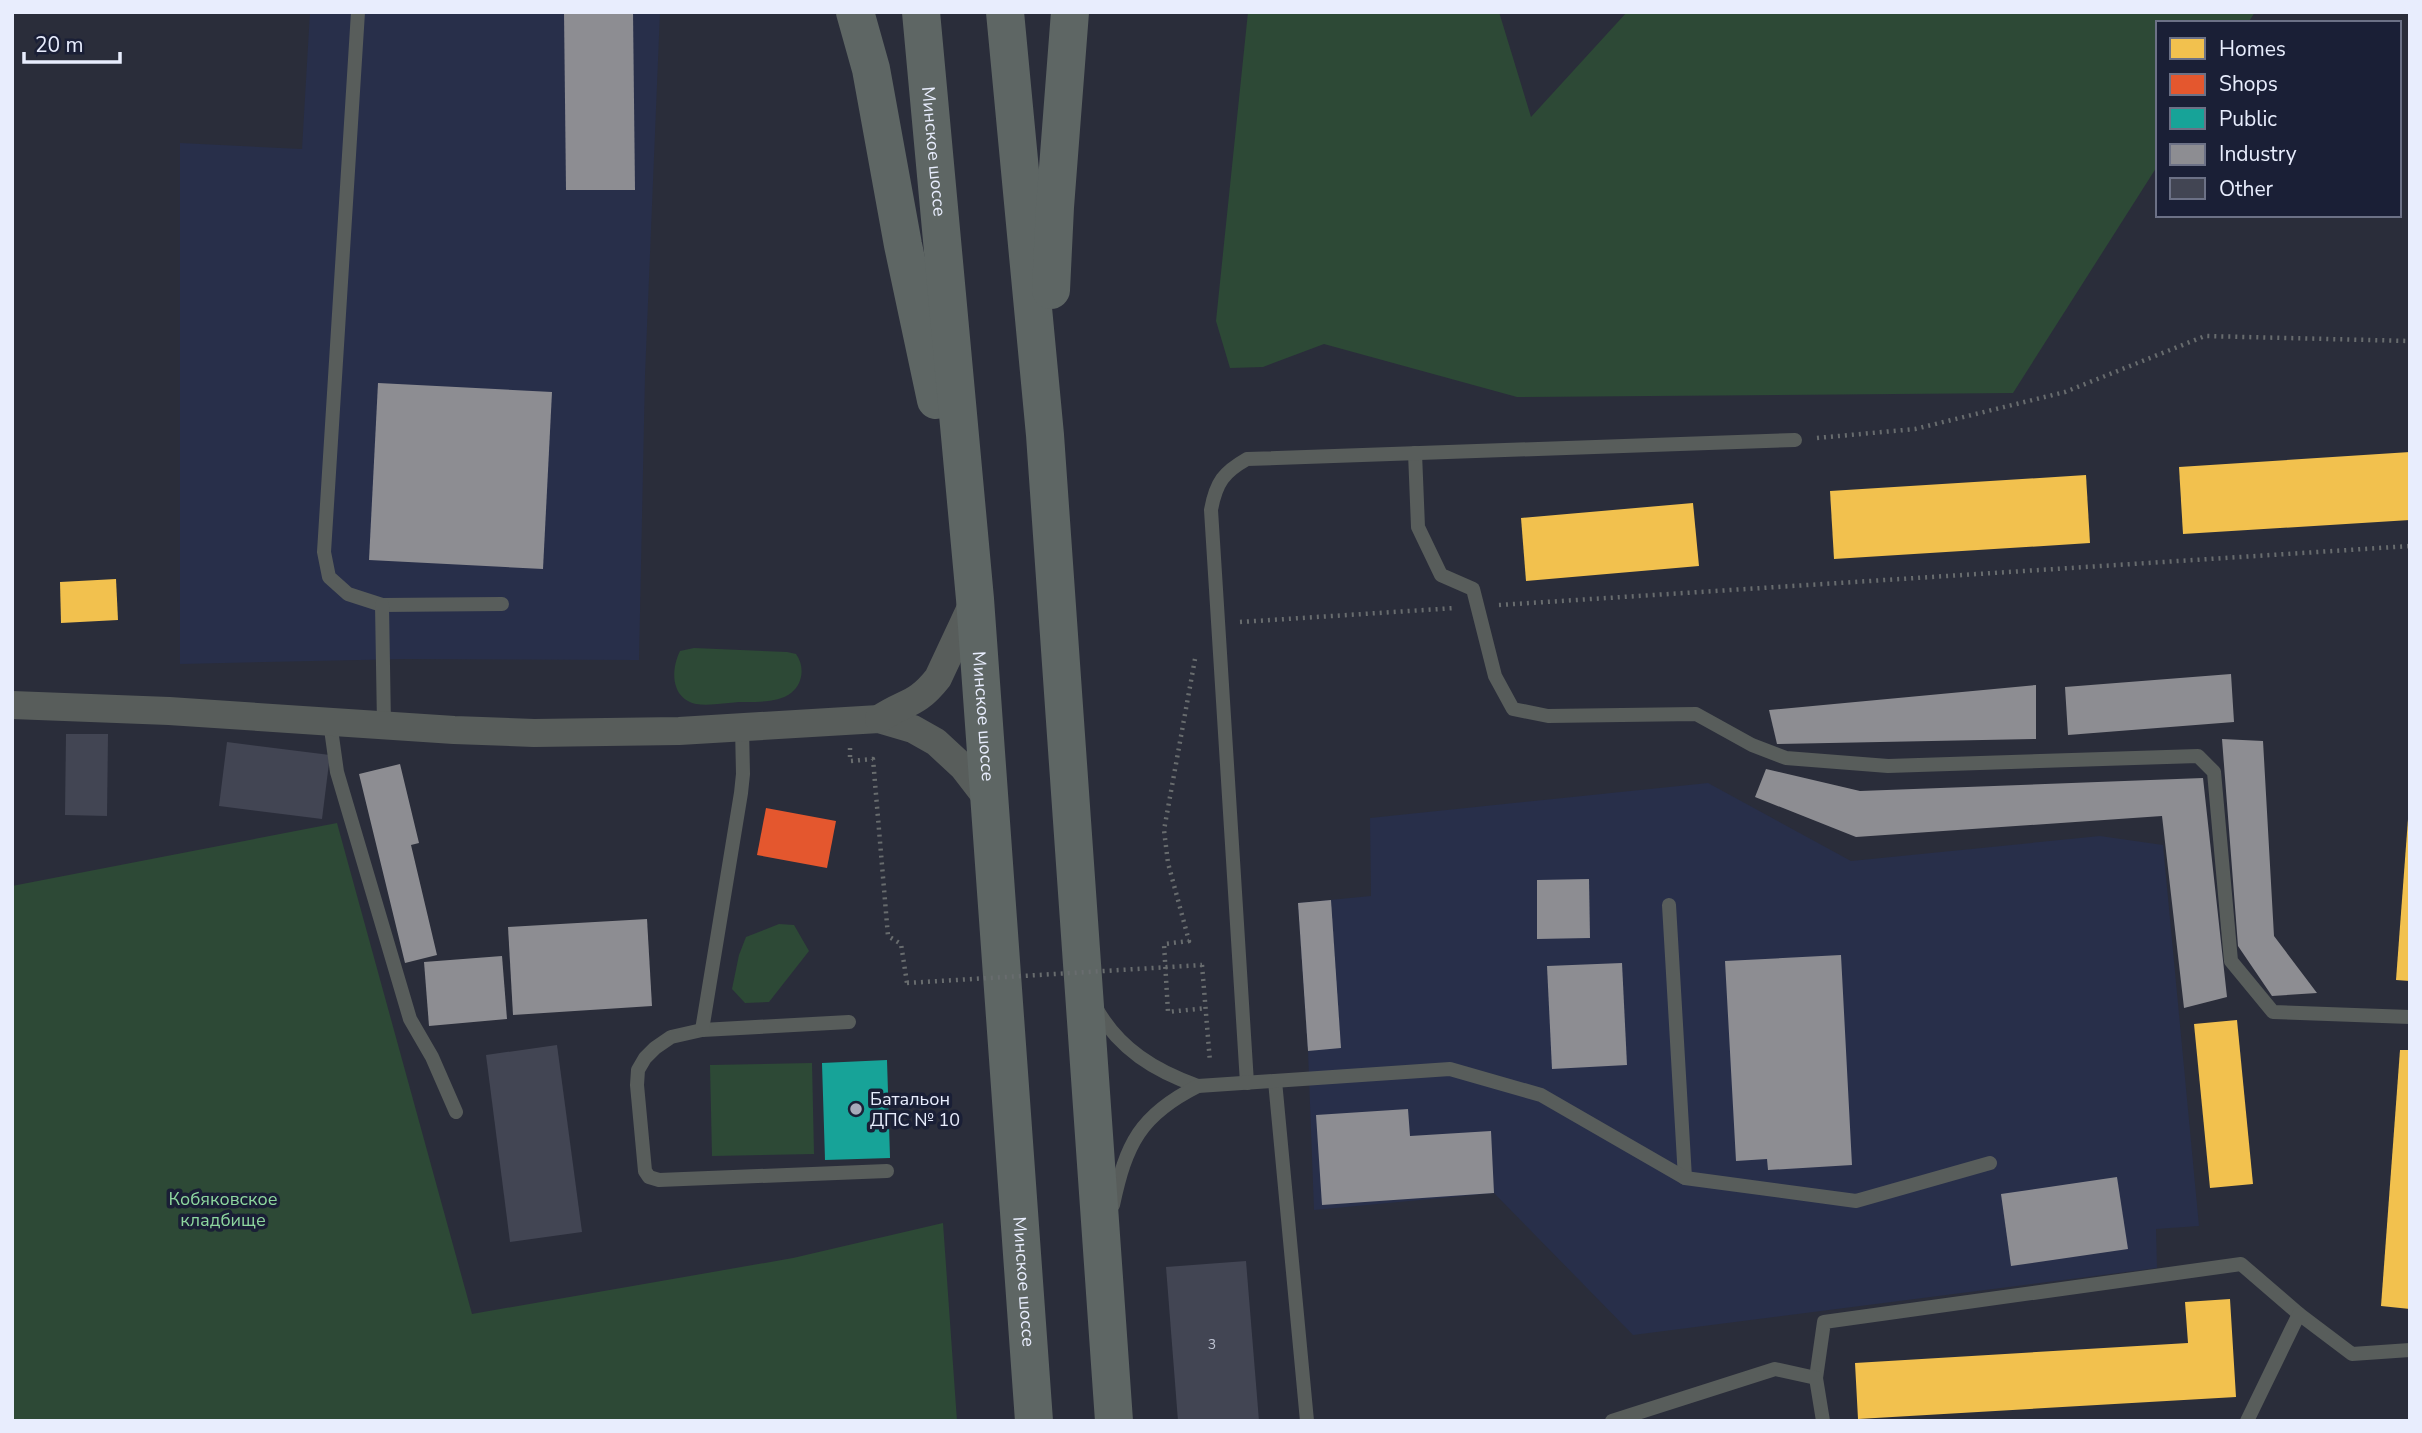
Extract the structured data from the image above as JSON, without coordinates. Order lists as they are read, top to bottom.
{
  "streets": {
    "highway": ["Минское шоссе"]
  },
  "parks": ["Кобяковское кладбище"],
  "places": ["Батальон ДПС № 10"],
  "house_numbers": ["3"],
  "legend": [
    "Homes",
    "Shops",
    "Public",
    "Industry",
    "Other"
  ],
  "scale_bar": "20 m"
}
